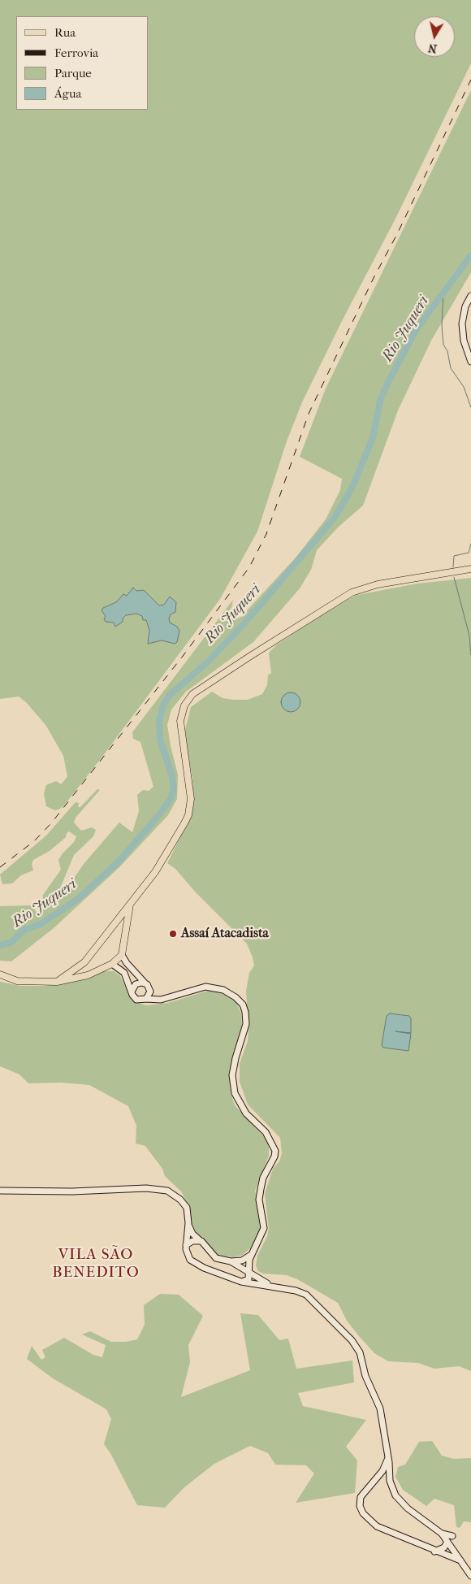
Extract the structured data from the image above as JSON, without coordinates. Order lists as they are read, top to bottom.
{
  "districts": ["VILA SÃO BENEDITO"],
  "water": ["Rio Juqueri"],
  "places": ["Assaí Atacadista"],
  "legend": [
    "Rua",
    "Ferrovia",
    "Parque",
    "Água"
  ],
  "north": "bottom"
}
